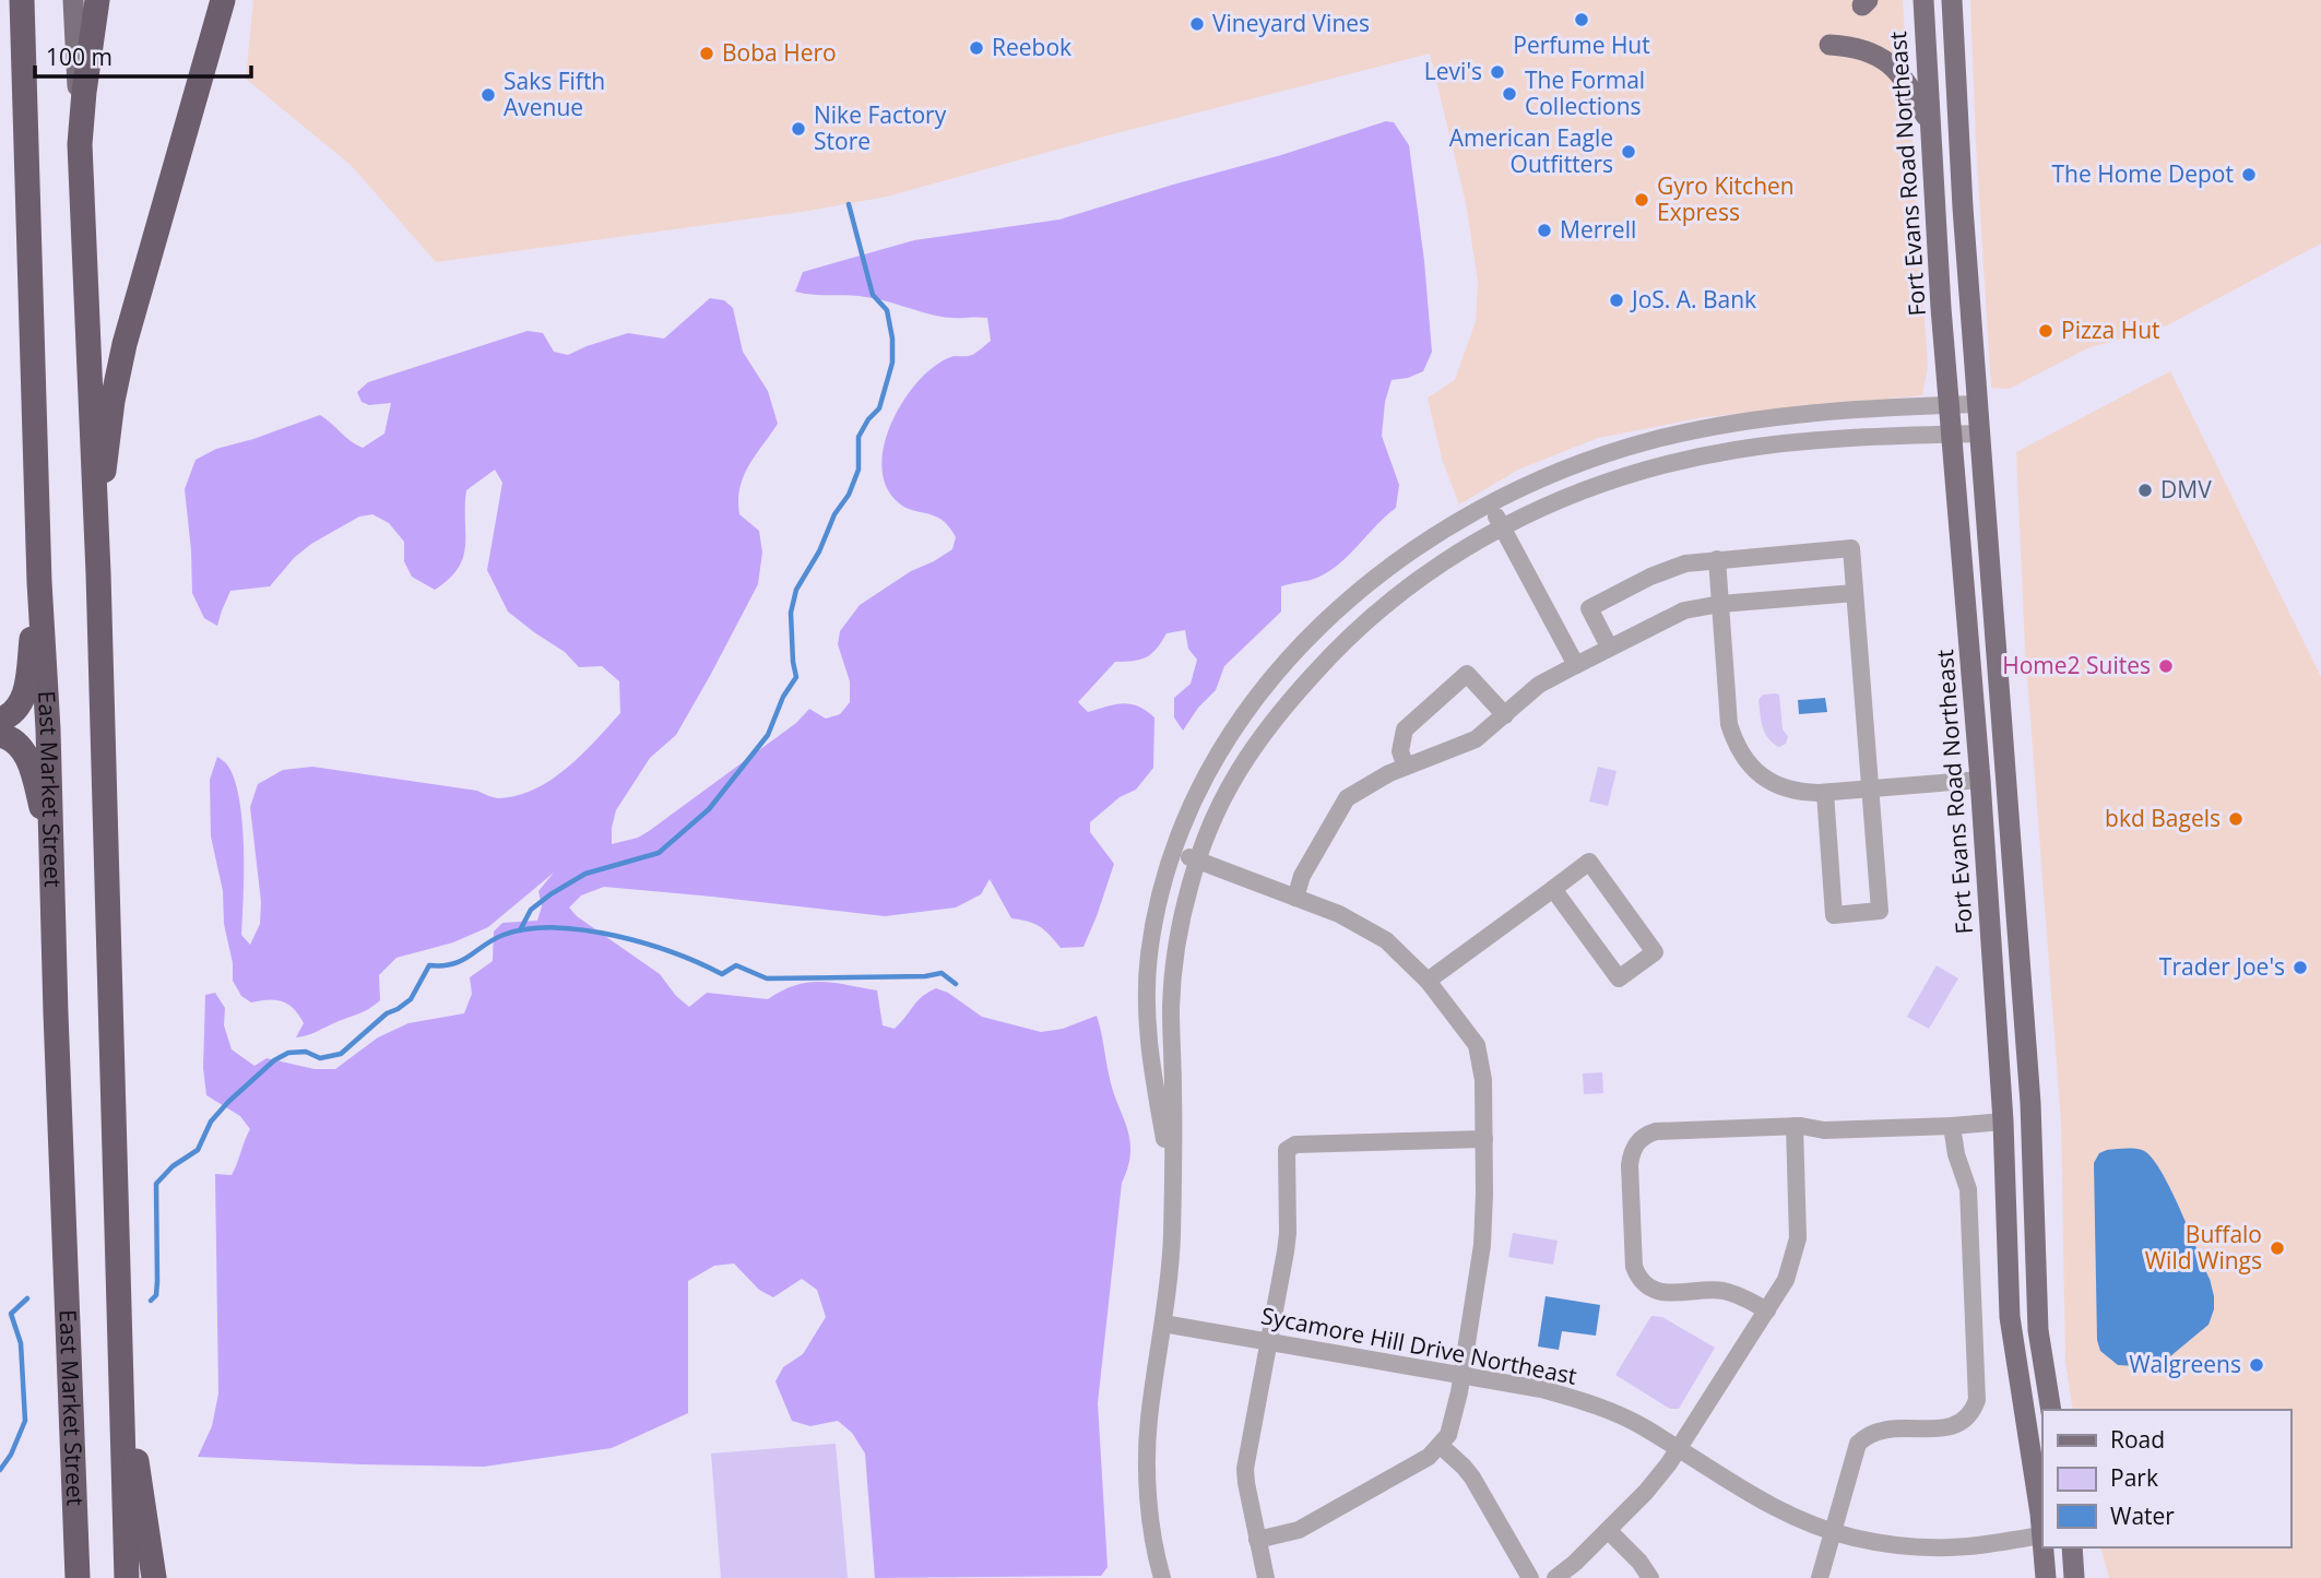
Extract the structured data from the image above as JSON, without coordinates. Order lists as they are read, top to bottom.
{
  "streets": {
    "highway": ["East Market Street"],
    "main road": ["Fort Evans Road Northeast"],
    "street": ["Sycamore Hill Drive Northeast"]
  },
  "crossings": [
    ["Fort Evans Road Northeast", "Sycamore Hill Drive Northeast"]
  ],
  "places": [
    "Perfume Hut",
    "Vineyard Vines",
    "Reebok",
    "Boba Hero",
    "Levi's",
    "The Formal Collections",
    "Saks Fifth Avenue",
    "Nike Factory Store",
    "American Eagle Outfitters",
    "The Home Depot",
    "Gyro Kitchen Express",
    "Merrell",
    "JoS. A. Bank",
    "Pizza Hut",
    "DMV",
    "Home2 Suites",
    "bkd Bagels",
    "Trader Joe's",
    "Buffalo Wild Wings",
    "Walgreens"
  ],
  "legend": ["Road", "Park", "Water"],
  "scale_bar": "100 m"
}
